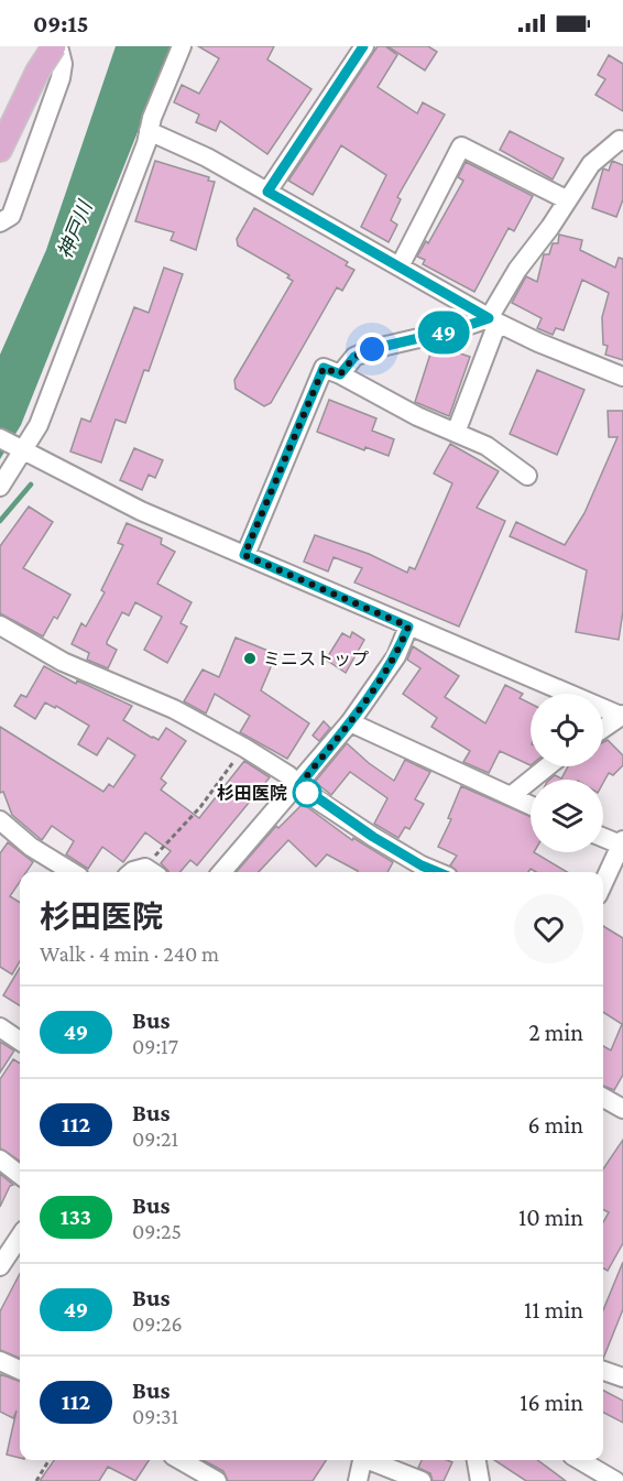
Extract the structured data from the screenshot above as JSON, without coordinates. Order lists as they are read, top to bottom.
{
  "water": ["神戸川"],
  "places": ["ミニストップ", "杉田医院"],
  "lines": ["bus line 49"],
  "page": {
    "status": "09:15",
    "on_map": "49",
    "heading": ["杉田医院", "Walk · 4 min · 240 m"],
    "list": [
      {
        "mark": "49",
        "name": "Bus",
        "note": "09:17",
        "value": "2 min"
      },
      {
        "mark": "112",
        "name": "Bus",
        "note": "09:21",
        "value": "6 min"
      },
      {
        "mark": "133",
        "name": "Bus",
        "note": "09:25",
        "value": "10 min"
      },
      {
        "mark": "49",
        "name": "Bus",
        "note": "09:26",
        "value": "11 min"
      },
      {
        "mark": "112",
        "name": "Bus",
        "note": "09:31",
        "value": "16 min"
      }
    ]
  }
}
